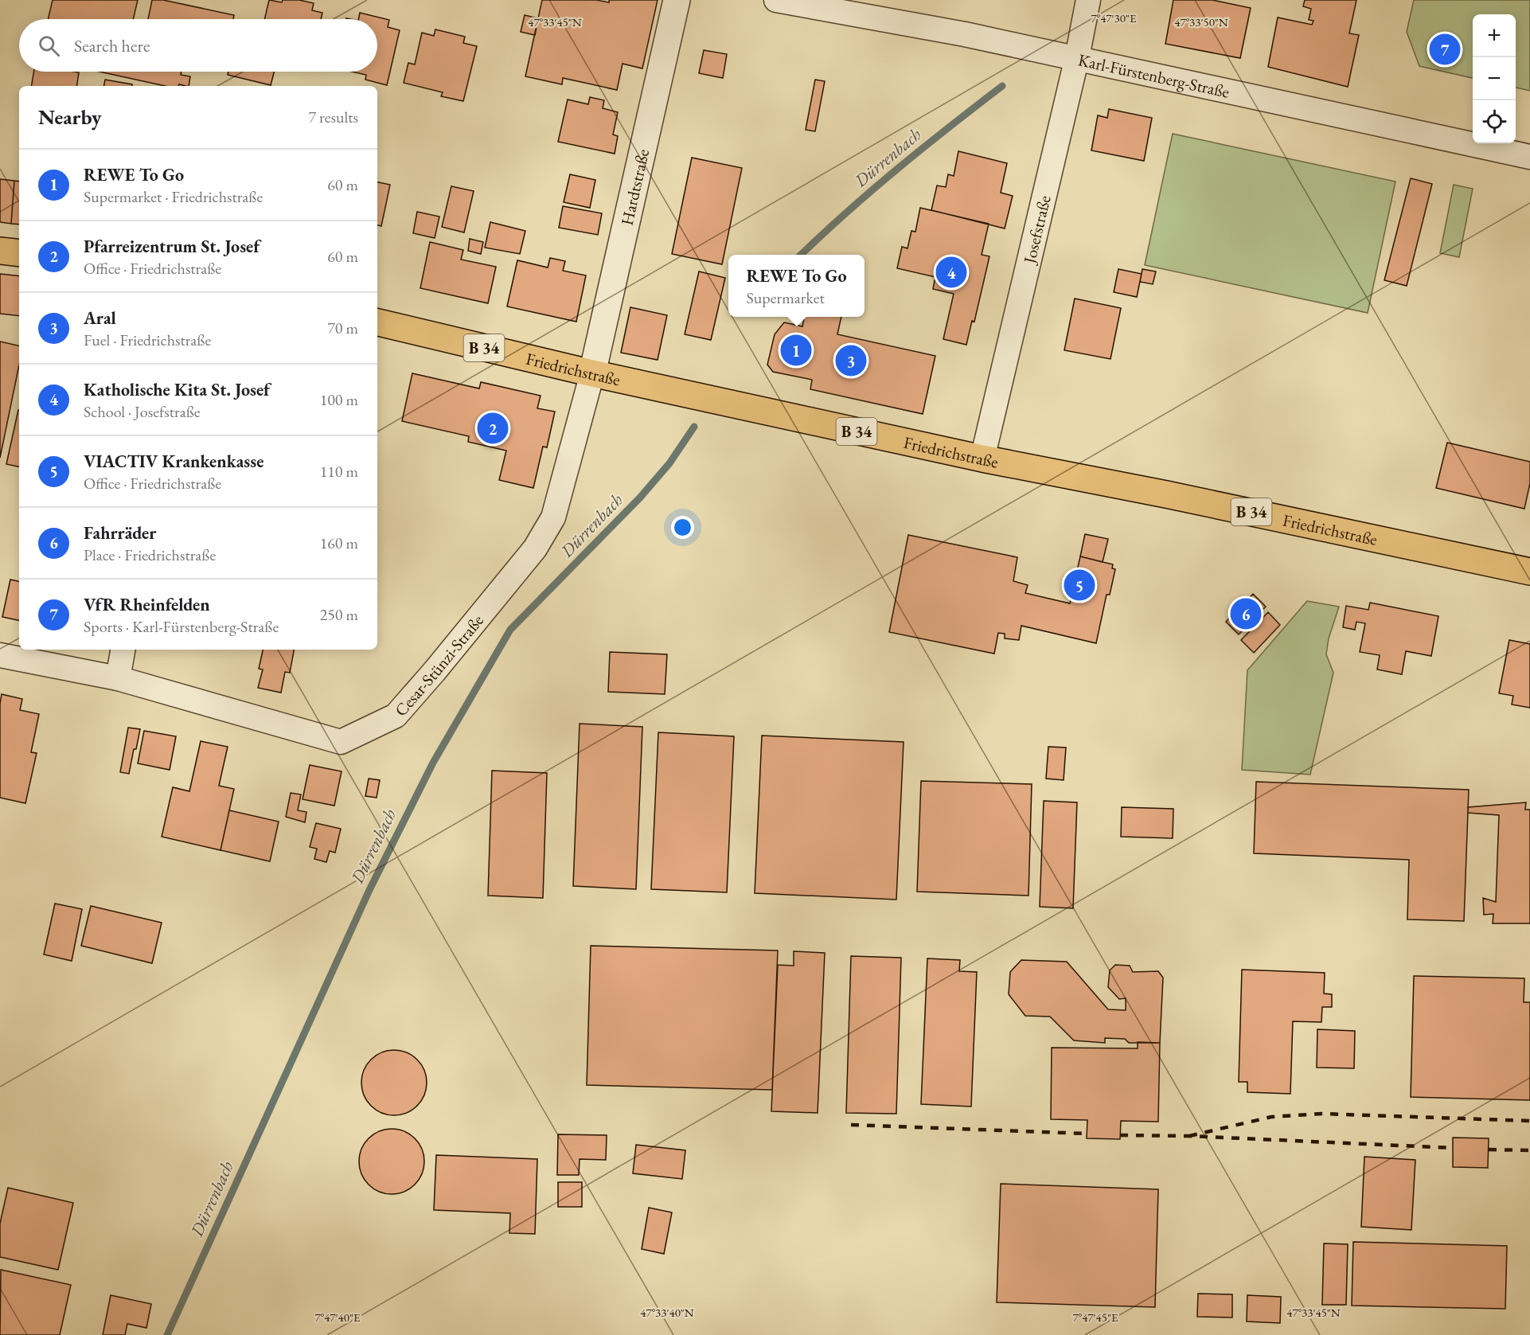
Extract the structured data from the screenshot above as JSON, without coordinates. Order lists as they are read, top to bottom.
{
  "streets": {
    "main road": ["B 34", "Friedrichstraße"],
    "street": [
      "Karl-Fürstenberg-Straße",
      "Hardtstraße",
      "Josefstraße",
      "Cesar-Stünzi-Straße"
    ]
  },
  "crossings": [
    ["Karl-Fürstenberg-Straße", "Josefstraße"],
    ["Hardtstraße", "Friedrichstraße"],
    ["Hardtstraße", "Cesar-Stünzi-Straße"],
    ["Josefstraße", "Friedrichstraße"],
    ["Friedrichstraße", "Cesar-Stünzi-Straße"]
  ],
  "water": ["Dürrenbach"],
  "page": {
    "map_buttons": ["+", "−"],
    "search": "Search here",
    "pins": [
      "7",
      "4",
      "1",
      "3",
      "2",
      "5",
      "6"
    ],
    "heading": ["Nearby", "7 results"],
    "list": [
      {
        "mark": "1",
        "name": "REWE To Go",
        "note": "Supermarket · Friedrichstraße",
        "value": "60 m"
      },
      {
        "mark": "2",
        "name": "Pfarreizentrum St. Josef",
        "note": "Office · Friedrichstraße",
        "value": "60 m"
      },
      {
        "mark": "3",
        "name": "Aral",
        "note": "Fuel · Friedrichstraße",
        "value": "70 m"
      },
      {
        "mark": "4",
        "name": "Katholische Kita St. Josef",
        "note": "School · Josefstraße",
        "value": "100 m"
      },
      {
        "mark": "5",
        "name": "VIACTIV Krankenkasse",
        "note": "Office · Friedrichstraße",
        "value": "110 m"
      },
      {
        "mark": "6",
        "name": "Fahrräder",
        "note": "Place · Friedrichstraße",
        "value": "160 m"
      },
      {
        "mark": "7",
        "name": "VfR Rheinfelden",
        "note": "Sports · Karl-Fürstenberg-Straße",
        "value": "250 m"
      }
    ],
    "popup": ["REWE To Go", "Supermarket"]
  },
  "coordinates": [
    "7°47'30\"E",
    "47°33'45\"N",
    "47°33'50\"N",
    "47°33'40\"N",
    "7°47'40\"E",
    "7°47'45\"E"
  ]
}
